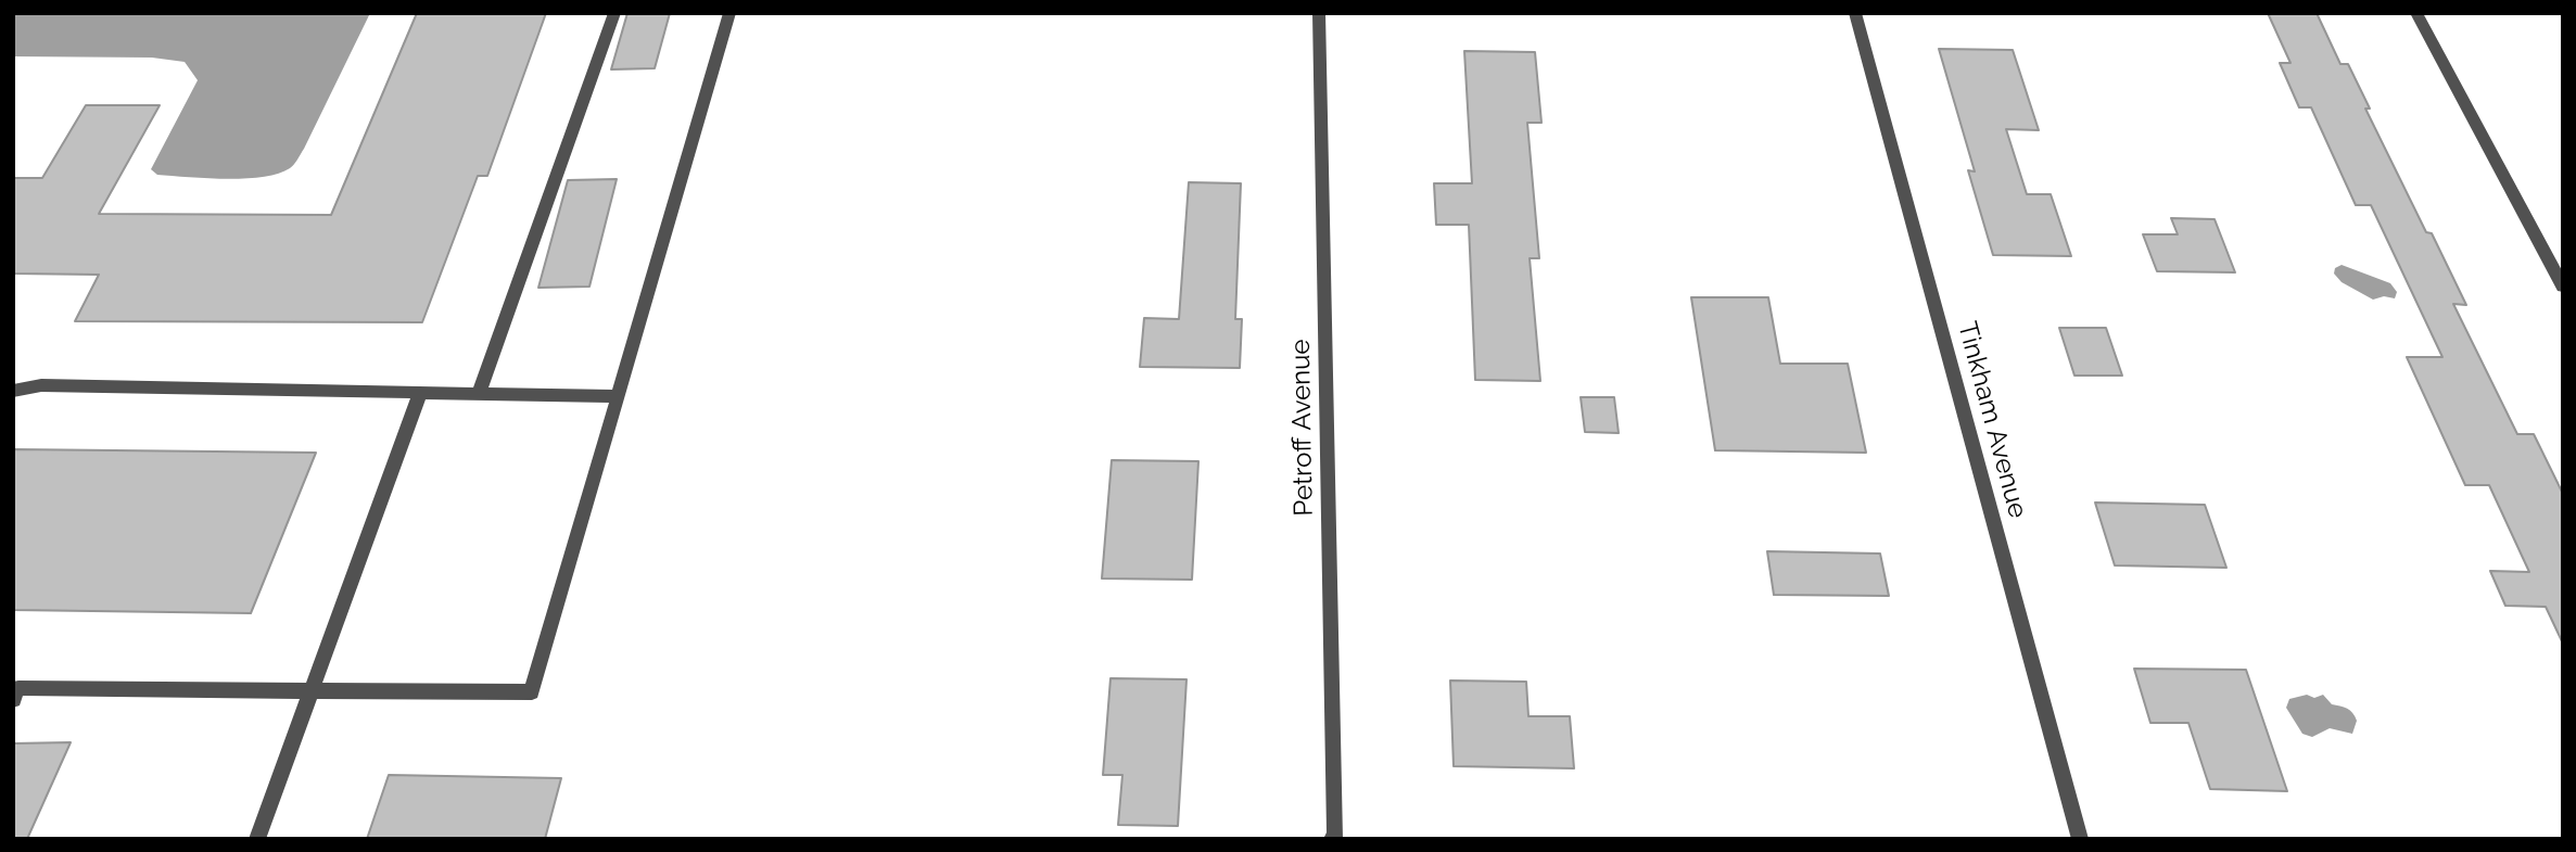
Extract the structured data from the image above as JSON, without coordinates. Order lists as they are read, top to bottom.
{
  "streets": {
    "street": ["Tinkham Avenue", "Petroff Avenue"]
  }
}
